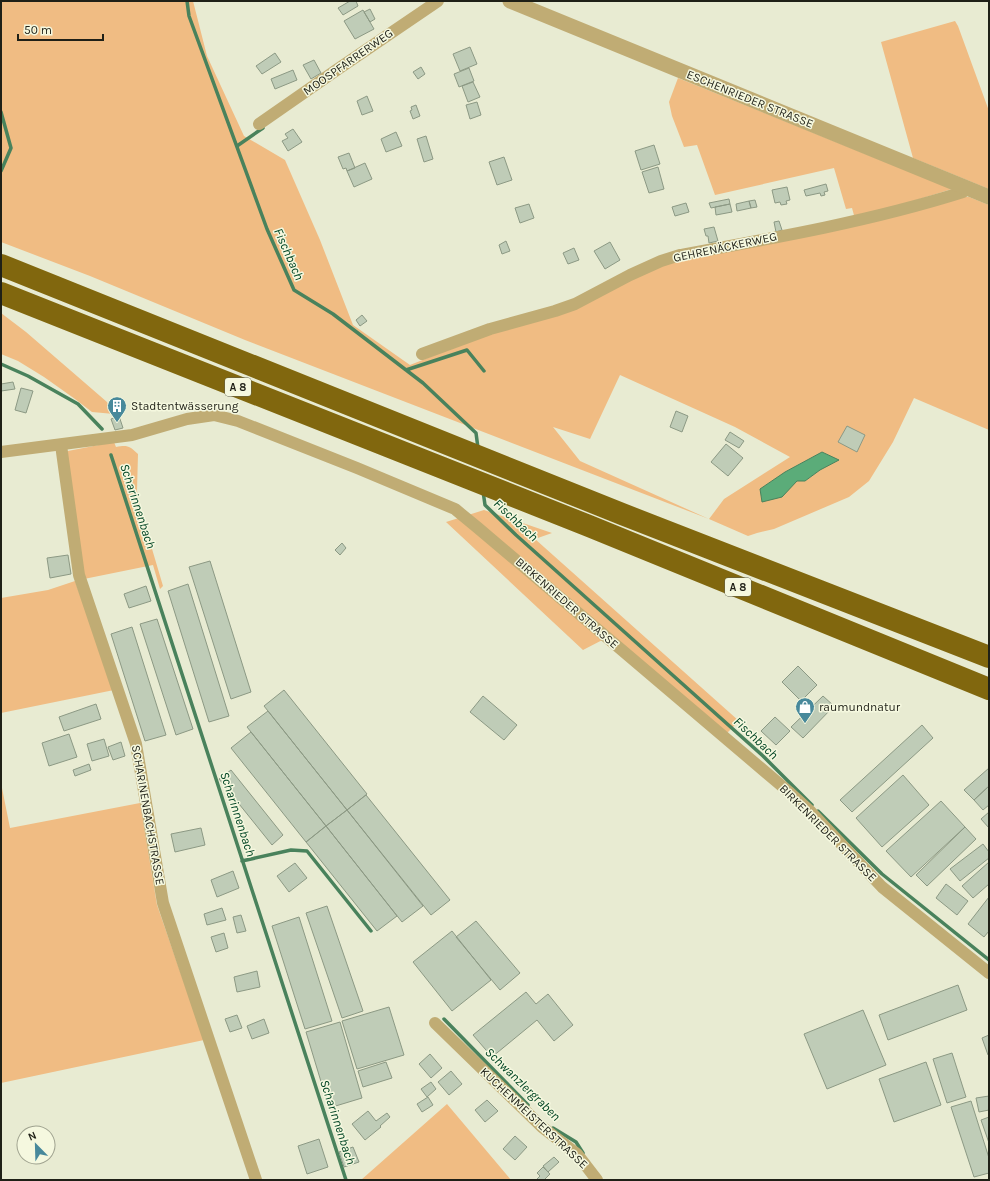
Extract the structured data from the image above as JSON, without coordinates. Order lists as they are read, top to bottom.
{
  "streets": {
    "highway": ["A 8"],
    "street": [
      "MOOSPFARRERWEG",
      "ESCHENRIEDER STRASSE",
      "GEHRENÄCKERWEG",
      "BIRKENRIEDER STRASSE",
      "SCHARINENBACHSTRASSE",
      "KUCHENMEISTERSTRASSE"
    ]
  },
  "crossings": [
    ["ESCHENRIEDER STRASSE", "GEHRENÄCKERWEG"],
    ["BIRKENRIEDER STRASSE", "SCHARINENBACHSTRASSE"]
  ],
  "water": ["Fischbach", "Scharinnenbach", "Schwanzlergraben"],
  "places": {
    "building": ["Stadtentwässerung"],
    "shop": ["raumundnatur"]
  },
  "scale_bar": "50 m",
  "north": "top left"
}
